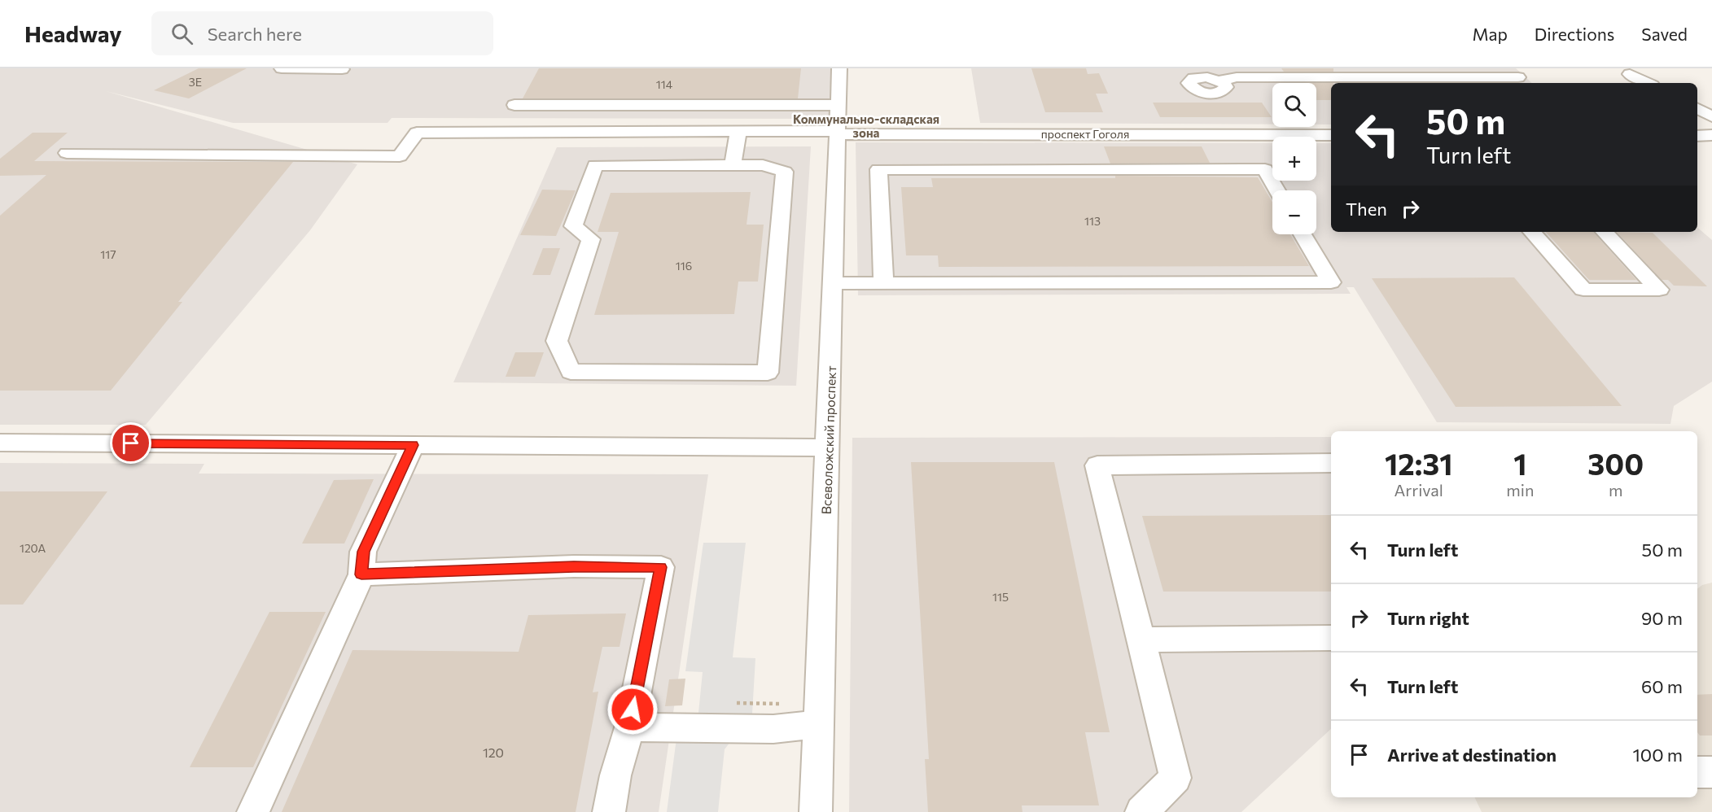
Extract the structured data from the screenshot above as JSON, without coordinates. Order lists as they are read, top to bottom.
{
  "streets": {
    "street": ["проспект Гоголя", "Всеволожский проспект"]
  },
  "crossings": [
    ["проспект Гоголя", "Всеволожский проспект"]
  ],
  "districts": ["Коммунально-складская зона"],
  "house_numbers": [
    "3Е",
    "114",
    "113",
    "117",
    "116",
    "120А",
    "115",
    "120"
  ],
  "page": {
    "header": "Headway",
    "search": "Search here",
    "nav": ["Map", "Directions", "Saved"],
    "map_buttons": ["+", "−"],
    "turn": ["50 m", "Turn left"],
    "then": "Then",
    "eta": [
      "12:31",
      "Arrival",
      "1",
      "min",
      "300",
      "m"
    ],
    "list": [
      {
        "name": "Turn left",
        "value": "50 m"
      },
      {
        "name": "Turn right",
        "value": "90 m"
      },
      {
        "name": "Turn left",
        "value": "60 m"
      },
      {
        "name": "Arrive at destination",
        "value": "100 m"
      }
    ]
  }
}
